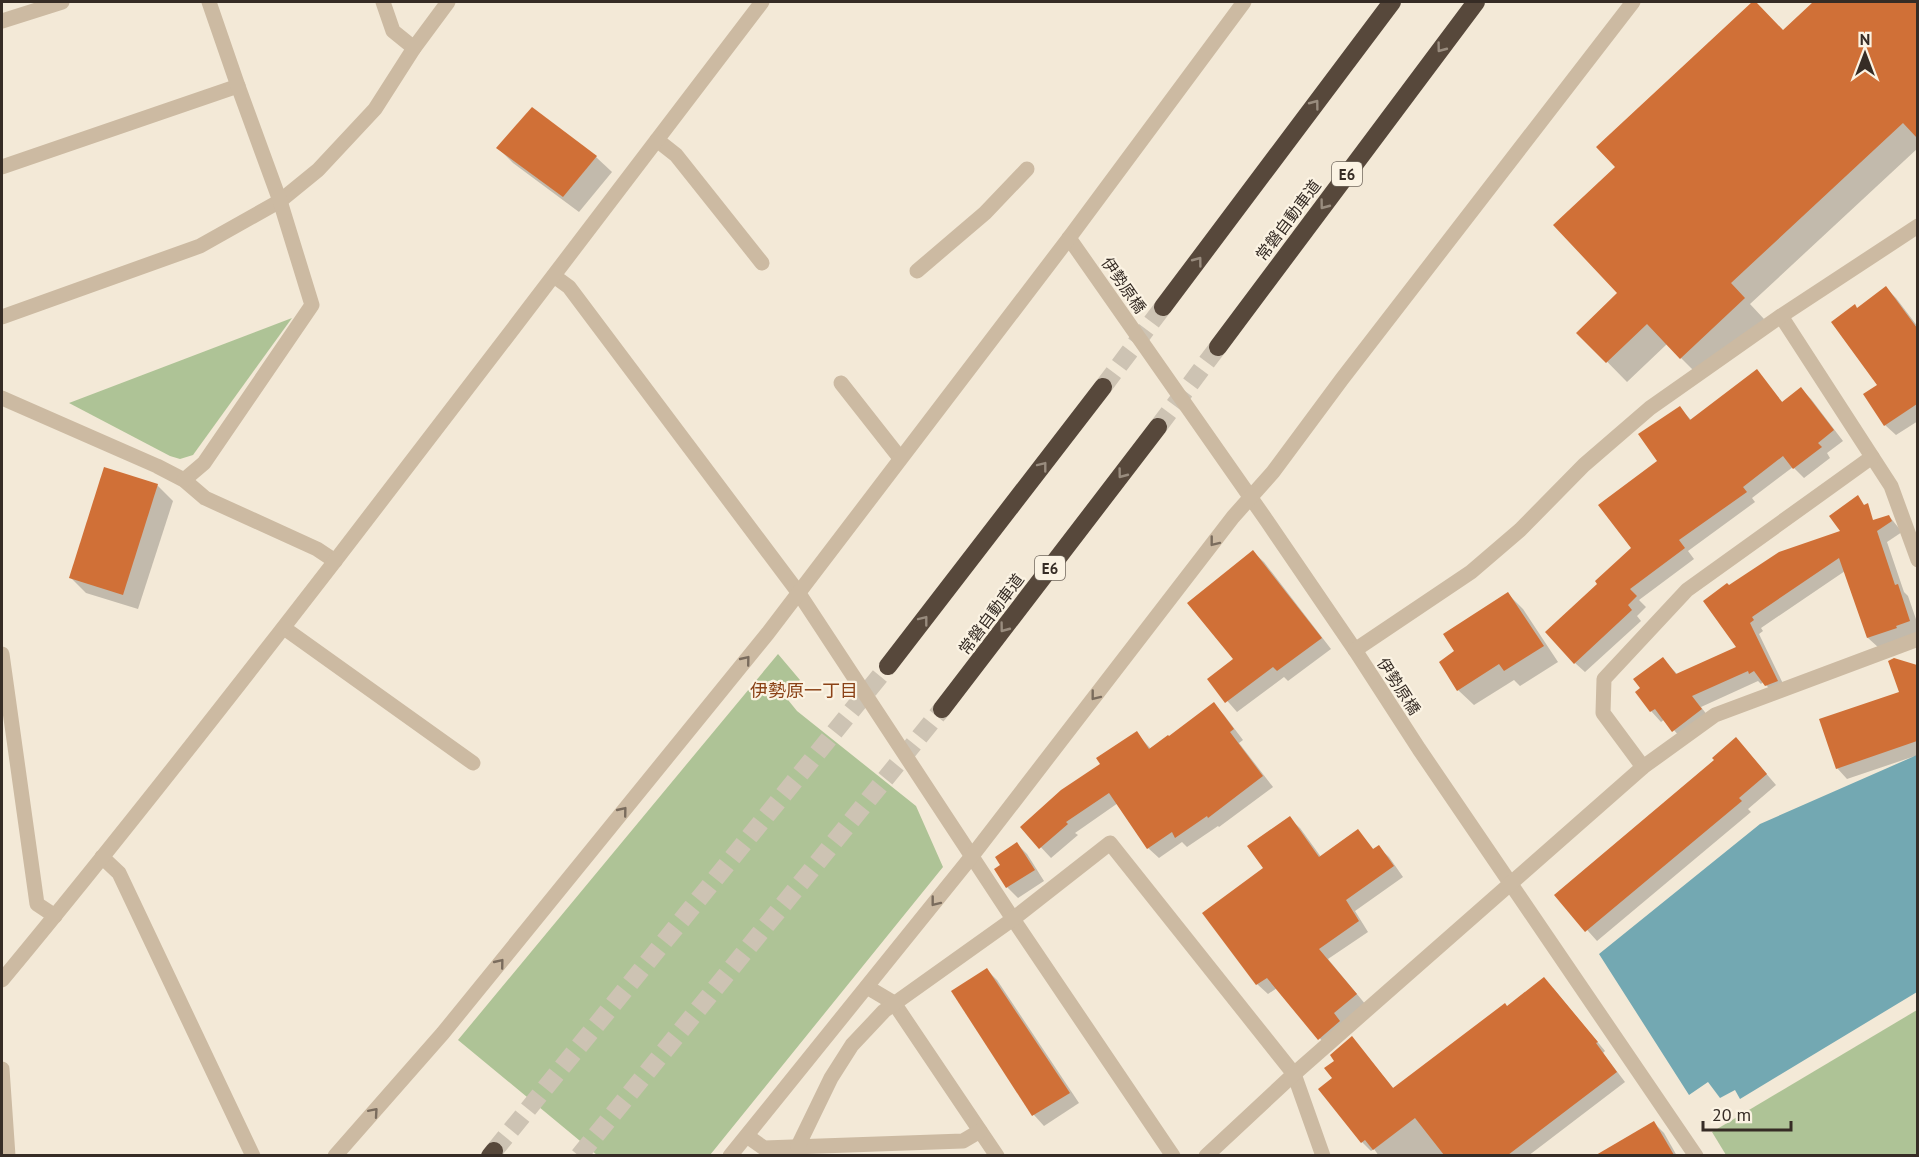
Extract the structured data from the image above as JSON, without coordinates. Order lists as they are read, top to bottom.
{
  "streets": {
    "highway": ["E6", "常磐自動車道"],
    "street": ["伊勢原橋"]
  },
  "districts": ["伊勢原一丁目"],
  "scale_bar": "20 m",
  "north": "top"
}
